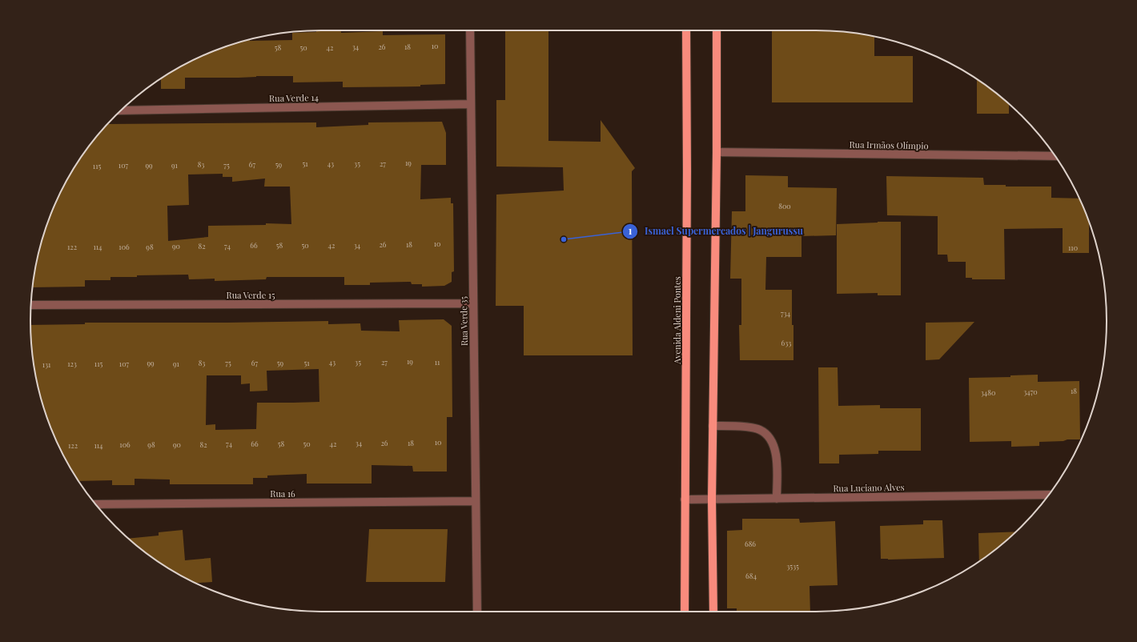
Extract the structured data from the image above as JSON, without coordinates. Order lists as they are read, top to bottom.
{
  "streets": {
    "main road": ["Avenida Aldeni Pontes"],
    "street": [
      "Rua Verde 14",
      "Rua Irmãos Olímpio",
      "Rua Verde 15",
      "Rua Verde 35",
      "Rua Luciano Alves",
      "Rua 16"
    ]
  },
  "crossings": [
    ["Rua Verde 14", "Rua Verde 35"],
    ["Rua Verde 15", "Rua Verde 35"],
    ["Avenida Aldeni Pontes", "Rua Luciano Alves"],
    ["Rua Verde 35", "Rua 16"]
  ],
  "places": ["Ismael Supermercados | Jangurussu"],
  "house_numbers": [
    "10",
    "34",
    "26",
    "18",
    "58",
    "50",
    "42",
    "19",
    "51",
    "43",
    "35",
    "27",
    "83",
    "67",
    "59",
    "107",
    "99",
    "91",
    "75",
    "115",
    "800",
    "10",
    "26",
    "18",
    "66",
    "58",
    "50",
    "42",
    "34",
    "90",
    "82",
    "74",
    "122",
    "114",
    "106",
    "98",
    "110",
    "734",
    "633",
    "19",
    "43",
    "35",
    "27",
    "11",
    "99",
    "83",
    "75",
    "67",
    "59",
    "51",
    "123",
    "115",
    "107",
    "91",
    "131",
    "18",
    "3470",
    "3480",
    "10",
    "34",
    "26",
    "18",
    "74",
    "66",
    "58",
    "50",
    "42",
    "106",
    "98",
    "90",
    "82",
    "122",
    "114",
    "686",
    "3535",
    "684"
  ]
}
